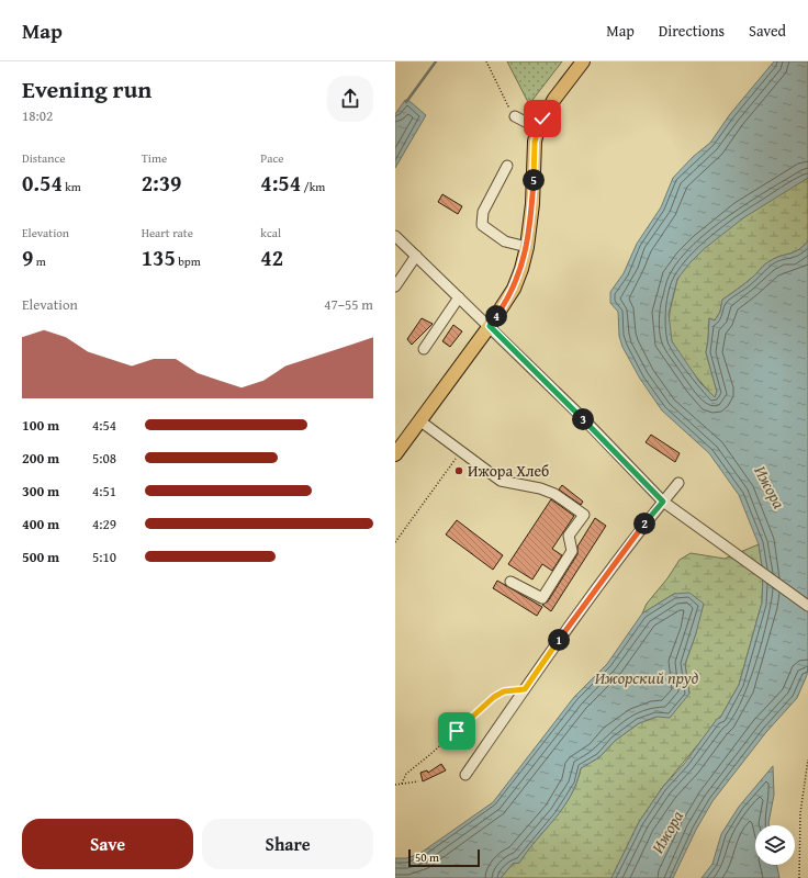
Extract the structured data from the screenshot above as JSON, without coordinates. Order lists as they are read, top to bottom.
{
  "water": ["Ижора", "Ижорский пруд"],
  "places": ["Ижора Хлеб"],
  "scale_bar": "50 m",
  "page": {
    "header": "Map",
    "nav": ["Map", "Directions", "Saved"],
    "heading": ["Evening run", "18:02"],
    "stats": [
      ["Distance", "0.54 km"],
      ["Time", "2:39"],
      ["Pace", "4:54 /km"],
      ["Elevation", "9 m"],
      ["Heart rate", "135 bpm"],
      ["kcal", "42"]
    ],
    "pins": [
      "5",
      "4",
      "3",
      "2",
      "1"
    ],
    "chart": ["Elevation", "47–55 m"],
    "list": [
      {
        "name": "100 m",
        "note": "4:54"
      },
      {
        "name": "200 m",
        "note": "5:08"
      },
      {
        "name": "300 m",
        "note": "4:51"
      },
      {
        "name": "400 m",
        "note": "4:29"
      },
      {
        "name": "500 m",
        "note": "5:10"
      }
    ],
    "buttons": ["Save", "Share"],
    "scale": "50 m"
  }
}
